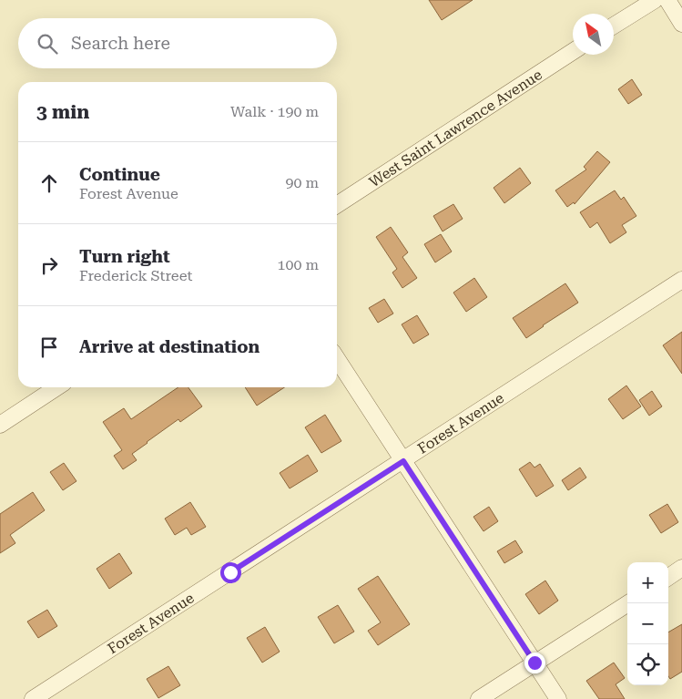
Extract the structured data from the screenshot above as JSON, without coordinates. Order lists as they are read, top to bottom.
{
  "streets": {
    "street": ["West Saint Lawrence Avenue", "Forest Avenue"]
  },
  "north": "top left",
  "page": {
    "search": "Search here",
    "heading": ["3 min", "Walk · 190 m"],
    "list": [
      ["Continue", "Forest Avenue", "90 m"],
      ["Turn right", "Frederick Street", "100 m"],
      "Arrive at destination"
    ],
    "map_buttons": ["+", "−"]
  }
}
